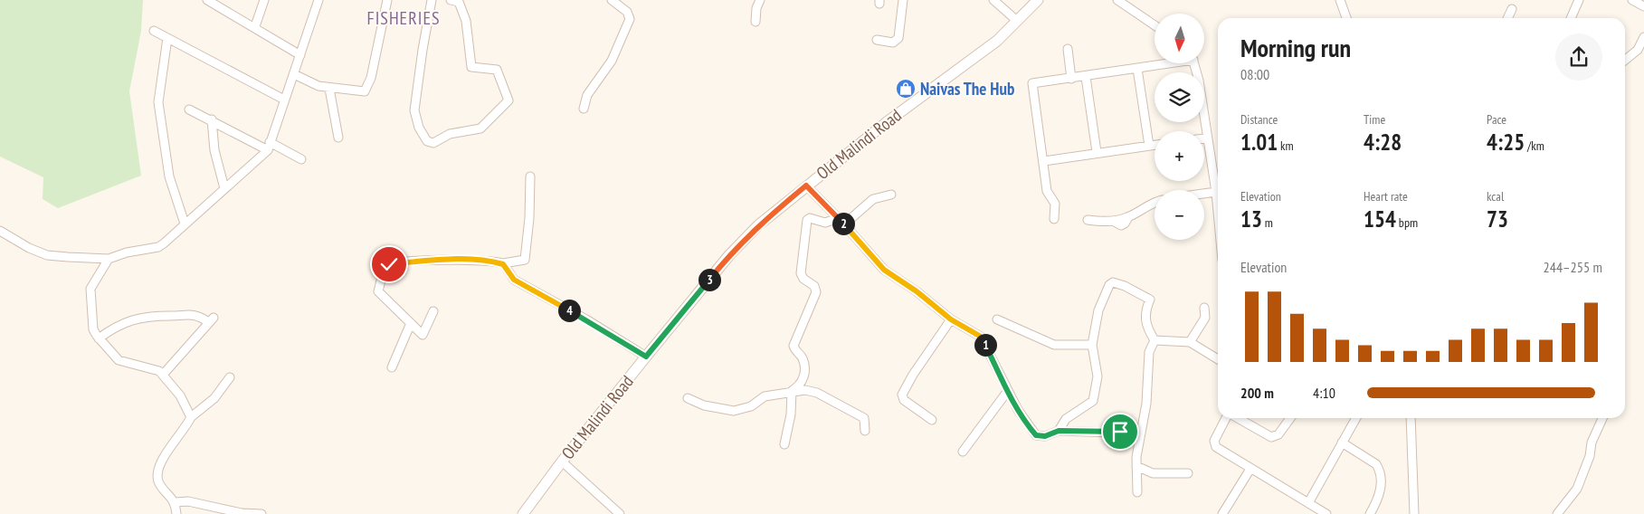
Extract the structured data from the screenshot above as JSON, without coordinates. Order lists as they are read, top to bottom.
{
  "streets": {
    "main road": ["Old Malindi Road"]
  },
  "districts": ["FISHERIES"],
  "places": {
    "shop": ["Naivas The Hub"]
  },
  "north": "bottom",
  "page": {
    "map_buttons": ["+", "−"],
    "heading": ["Morning run", "08:00"],
    "stats": [
      ["Distance", "1.01 km"],
      ["Time", "4:28"],
      ["Pace", "4:25 /km"],
      ["Elevation", "13 m"],
      ["Heart rate", "154 bpm"],
      ["kcal", "73"]
    ],
    "pins": [
      "2",
      "3",
      "4",
      "1"
    ],
    "chart": ["Elevation", "244–255 m"],
    "list": [
      {
        "name": "200 m",
        "note": "4:10"
      }
    ]
  }
}
